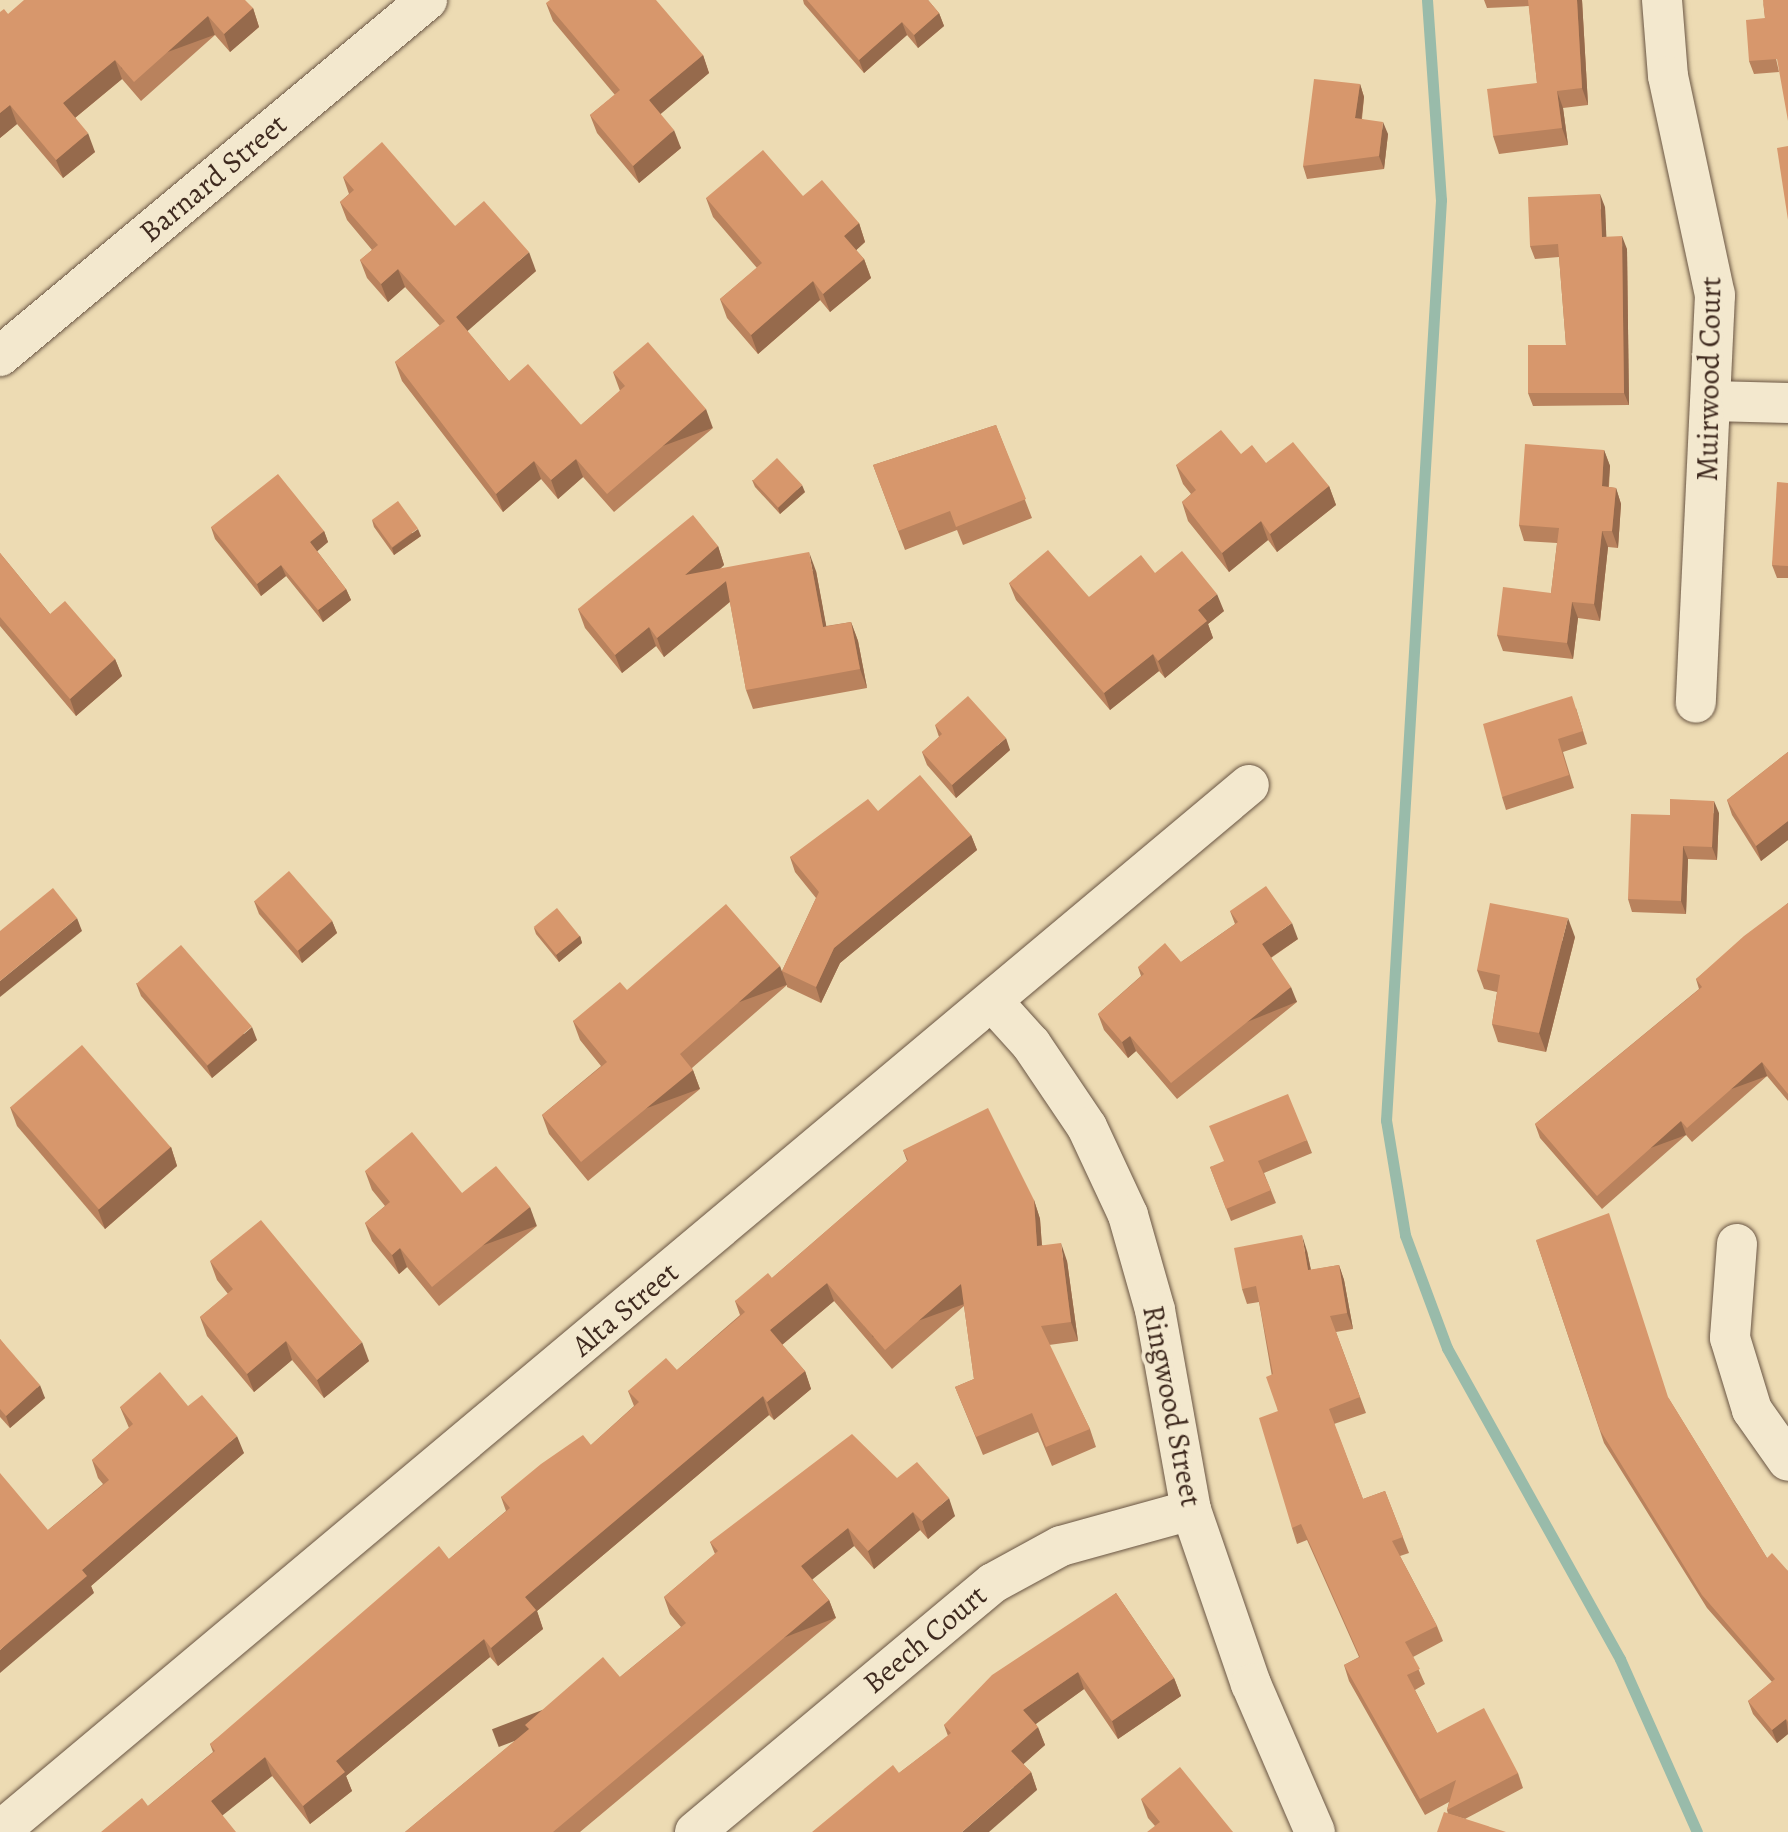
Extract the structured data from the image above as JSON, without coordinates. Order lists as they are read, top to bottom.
{
  "streets": {
    "street": [
      "Barnard Street",
      "Muirwood Court",
      "Alta Street",
      "Ringwood Street",
      "Beech Court"
    ]
  },
  "crossings": [
    ["Alta Street", "Ringwood Street"],
    ["Ringwood Street", "Beech Court"]
  ]
}
